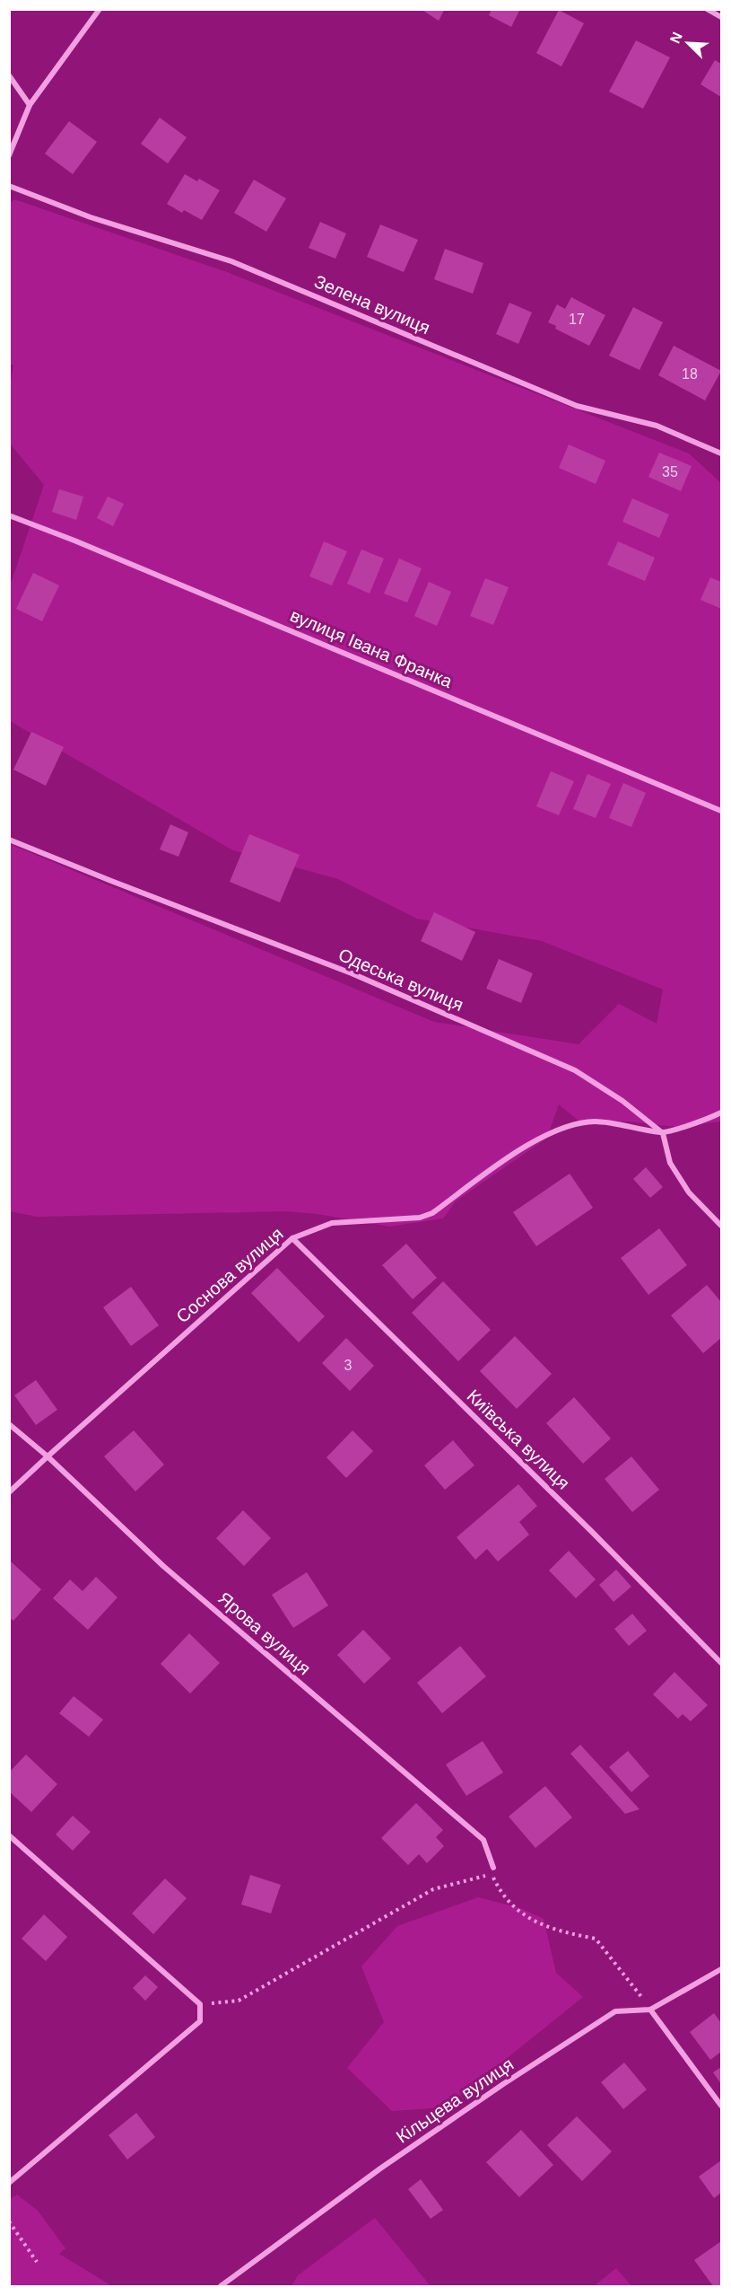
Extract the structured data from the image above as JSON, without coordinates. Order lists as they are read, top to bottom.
{
  "streets": {
    "street": [
      "Зелена вулиця",
      "вулиця Івана Франка",
      "Одеська вулиця",
      "Соснова вулиця",
      "Київська вулиця",
      "Ярова вулиця",
      "Кільцева вулиця"
    ]
  },
  "crossings": [
    ["Одеська вулиця", "Соснова вулиця"],
    ["Соснова вулиця", "Київська вулиця"],
    ["Соснова вулиця", "Ярова вулиця"]
  ],
  "house_numbers": [
    "17",
    "18",
    "35",
    "3"
  ],
  "north": "top left"
}
